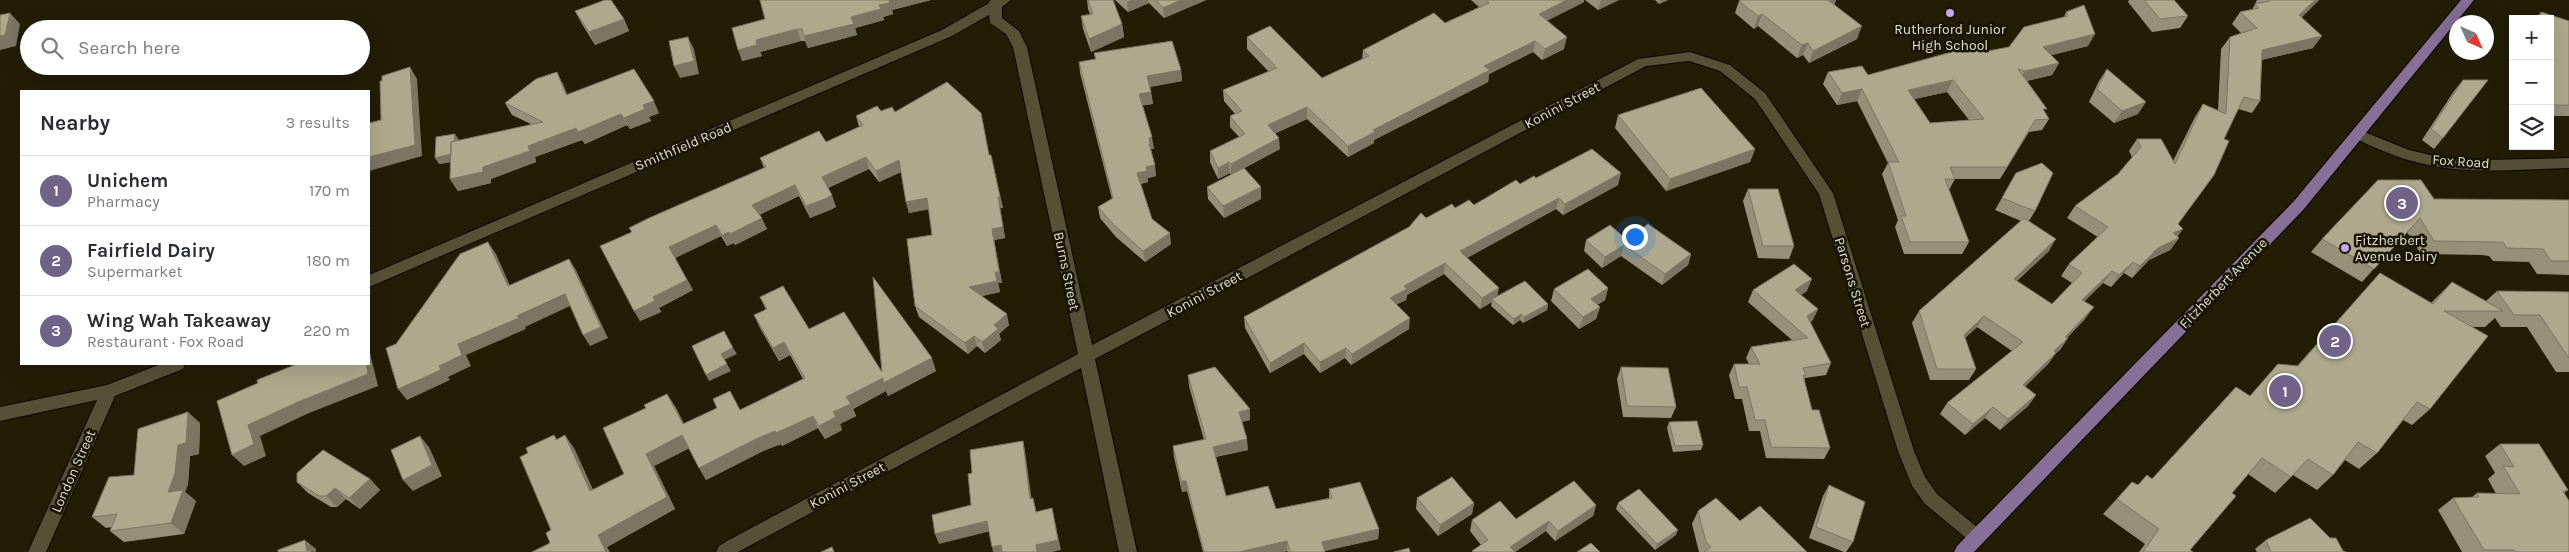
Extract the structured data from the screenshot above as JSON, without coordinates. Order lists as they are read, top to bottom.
{
  "streets": {
    "main road": ["Fitzherbert Avenue"],
    "street": [
      "Konini Street",
      "Smithfield Road",
      "Fox Road",
      "Burns Street",
      "Parsons Street",
      "London Street"
    ]
  },
  "crossings": [
    ["Konini Street", "Burns Street"],
    ["Konini Street", "Parsons Street"],
    ["Smithfield Road", "Burns Street"],
    ["Fox Road", "Fitzherbert Avenue"],
    ["Parsons Street", "Fitzherbert Avenue"]
  ],
  "places": ["Rutherford Junior High School", "Fitzherbert Avenue Dairy"],
  "north": "bottom right",
  "page": {
    "map_buttons": ["+", "−"],
    "search": "Search here",
    "heading": ["Nearby", "3 results"],
    "list": [
      {
        "mark": "1",
        "name": "Unichem",
        "note": "Pharmacy",
        "value": "170 m"
      },
      {
        "mark": "2",
        "name": "Fairfield Dairy",
        "note": "Supermarket",
        "value": "180 m"
      },
      {
        "mark": "3",
        "name": "Wing Wah Takeaway",
        "note": "Restaurant · Fox Road",
        "value": "220 m"
      }
    ],
    "pins": ["3", "2", "1"]
  }
}
